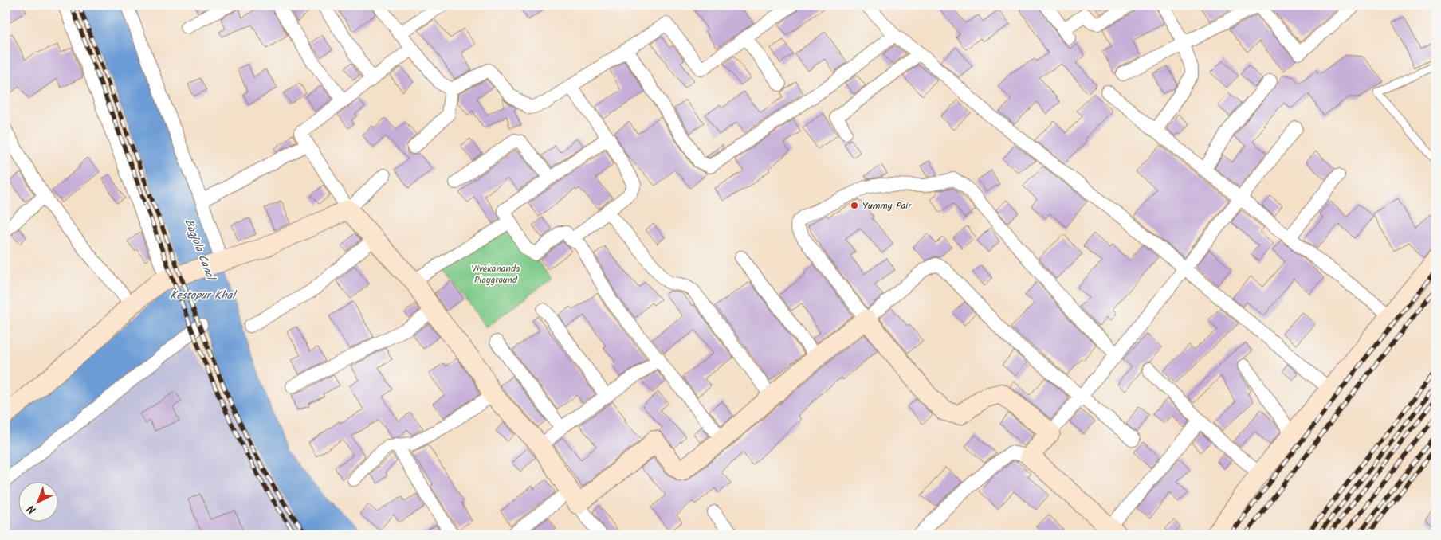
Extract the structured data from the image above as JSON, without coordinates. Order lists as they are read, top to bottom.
{
  "water": ["Bagjola Canal", "Kestopur Khal"],
  "parks": ["Vivekananda Playground"],
  "places": ["Yummy Pair"],
  "north": "bottom left"
}
